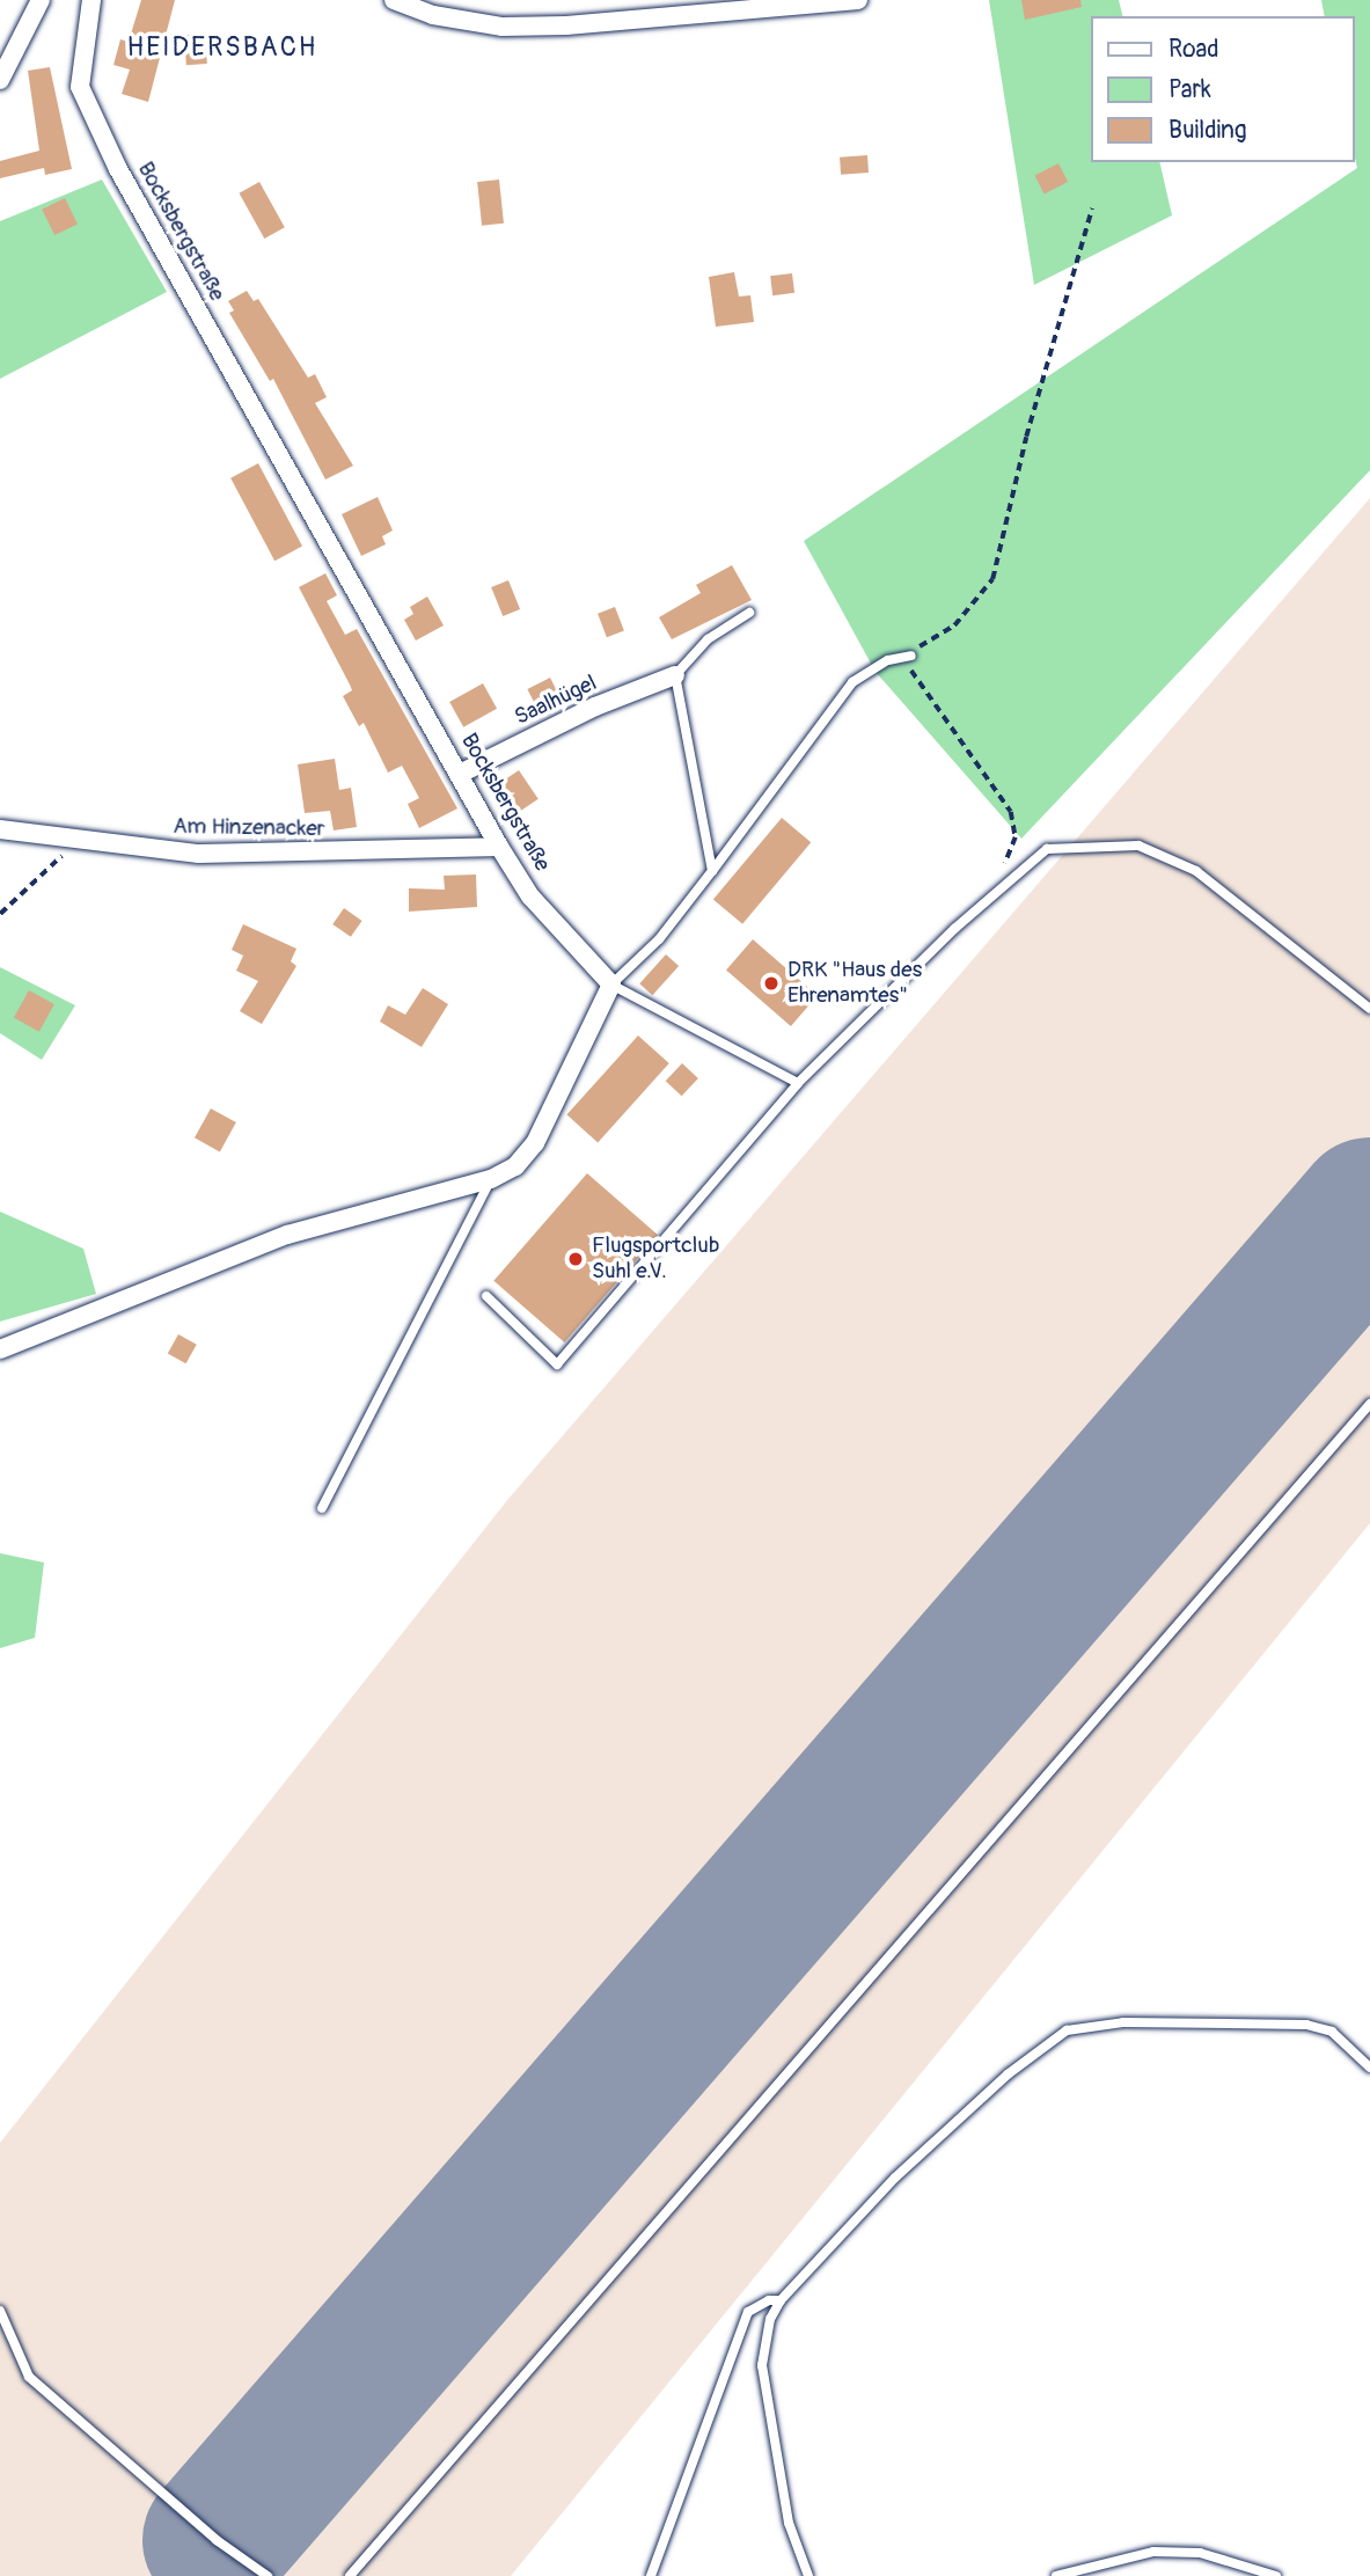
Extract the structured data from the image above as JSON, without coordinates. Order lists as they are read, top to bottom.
{
  "streets": {
    "street": ["Bocksbergstraße", "Saalhügel", "Am Hinzenacker"]
  },
  "crossings": [
    ["Bocksbergstraße", "Saalhügel"],
    ["Bocksbergstraße", "Am Hinzenacker"]
  ],
  "districts": ["HEIDERSBACH"],
  "places": ["DRK \"Haus des Ehrenamtes\"", "Flugsportclub Suhl e.V."],
  "legend": ["Road", "Park", "Building"]
}
